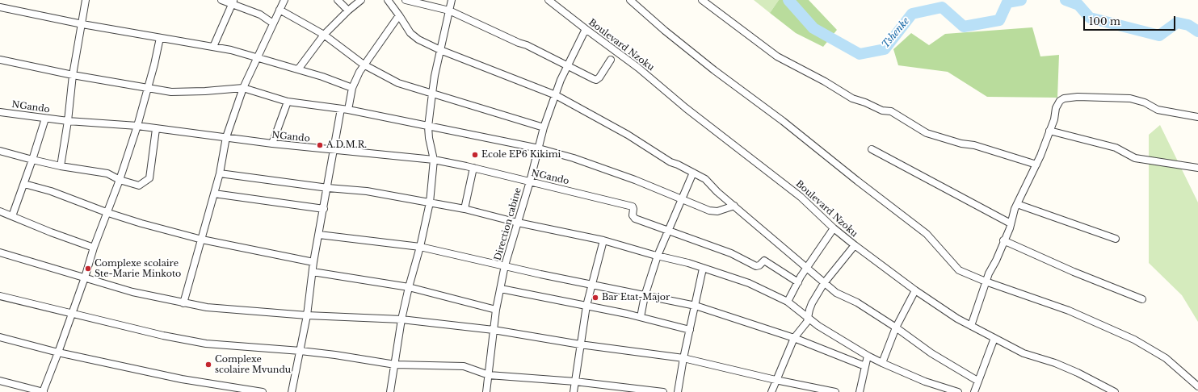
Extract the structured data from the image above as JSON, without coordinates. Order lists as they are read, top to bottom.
{
  "streets": {
    "street": ["Boulevard Nzoku", "NGando", "Direction cabine"]
  },
  "crossings": [
    ["Boulevard Nzoku", "Direction cabine"],
    ["NGando", "Direction cabine"]
  ],
  "water": ["Tshenke"],
  "places": [
    "A.D.M.R.",
    "Ecole EP6 Kikimi",
    "Complexe scolaire Ste-Marie Minkoto",
    "Bar Etat-Major",
    "Complexe scolaire Mvundu"
  ],
  "scale_bar": "100 m"
}
